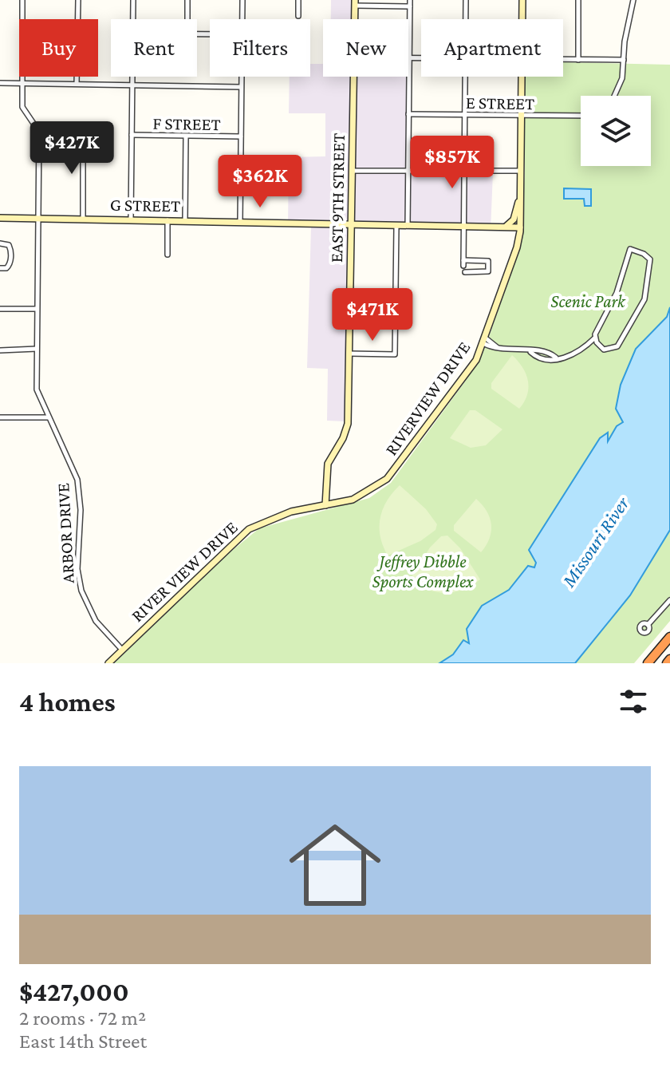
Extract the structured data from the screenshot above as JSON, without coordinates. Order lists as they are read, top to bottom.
{
  "streets": {
    "main road": [
      "EAST 9TH STREET",
      "G STREET",
      "RIVERVIEW DRIVE",
      "RIVER VIEW DRIVE"
    ],
    "street": ["E STREET", "F STREET", "ARBOR DRIVE"]
  },
  "crossings": [
    ["E STREET", "RIVERVIEW DRIVE"],
    ["EAST 9TH STREET", "G STREET"],
    ["EAST 9TH STREET", "RIVERVIEW DRIVE"],
    ["EAST 9TH STREET", "RIVER VIEW DRIVE"],
    ["G STREET", "RIVERVIEW DRIVE"],
    ["G STREET", "ARBOR DRIVE"],
    ["RIVERVIEW DRIVE", "RIVER VIEW DRIVE"],
    ["ARBOR DRIVE", "RIVER VIEW DRIVE"]
  ],
  "water": ["Missouri River"],
  "parks": ["Scenic Park", "Jeffrey Dibble Sports Complex"],
  "page": {
    "chip": [
      "Buy",
      "Rent",
      "Filters",
      "New",
      "Apartment"
    ],
    "price": [
      "$427K",
      "$857K",
      "$362K",
      "$471K"
    ],
    "heading": "4 homes",
    "list": [
      {
        "name": "$427,000",
        "note": "2 rooms · 72 m² · East 14th Street"
      }
    ]
  }
}
